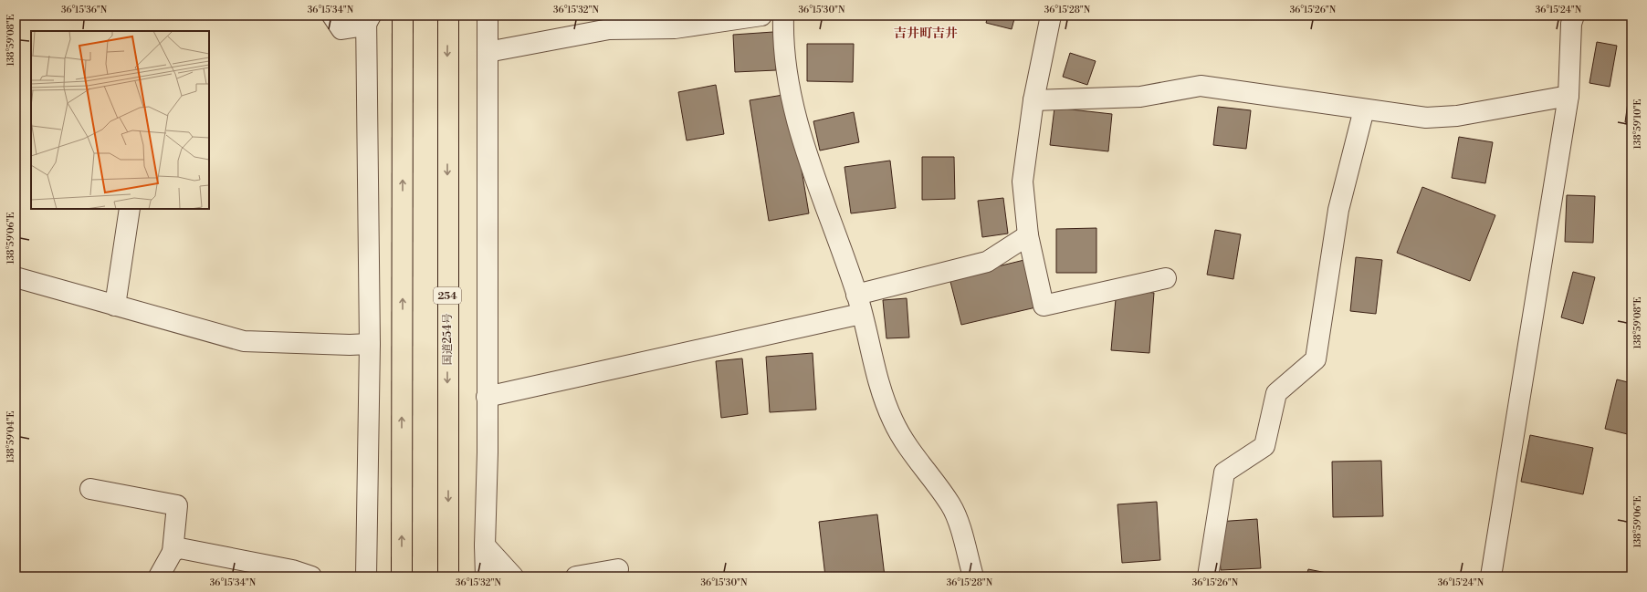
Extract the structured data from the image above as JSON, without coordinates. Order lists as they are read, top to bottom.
{
  "streets": {
    "highway": ["254", "国道254号"]
  },
  "districts": ["吉井町吉井"],
  "coordinates": [
    "36°15'36\"N",
    "36°15'34\"N",
    "36°15'32\"N",
    "36°15'30\"N",
    "36°15'28\"N",
    "36°15'26\"N",
    "36°15'24\"N",
    "138°59'08\"E",
    "138°59'10\"E",
    "138°59'06\"E",
    "138°59'04\"E"
  ]
}
